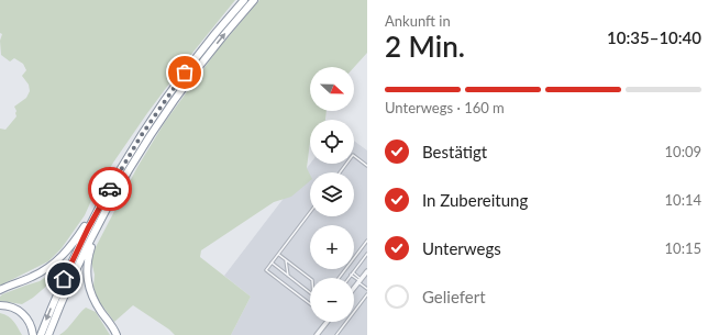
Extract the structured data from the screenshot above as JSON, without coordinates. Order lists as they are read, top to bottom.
{
  "north": "right",
  "page": {
    "heading": ["2 Min.", "Ankunft in", "10:35–10:40"],
    "map_buttons": ["+", "−"],
    "bar": "Unterwegs · 160 m",
    "list": [
      ["Bestätigt", "10:09"],
      ["In Zubereitung", "10:14"],
      ["Unterwegs", "10:15"],
      "Geliefert"
    ]
  }
}
